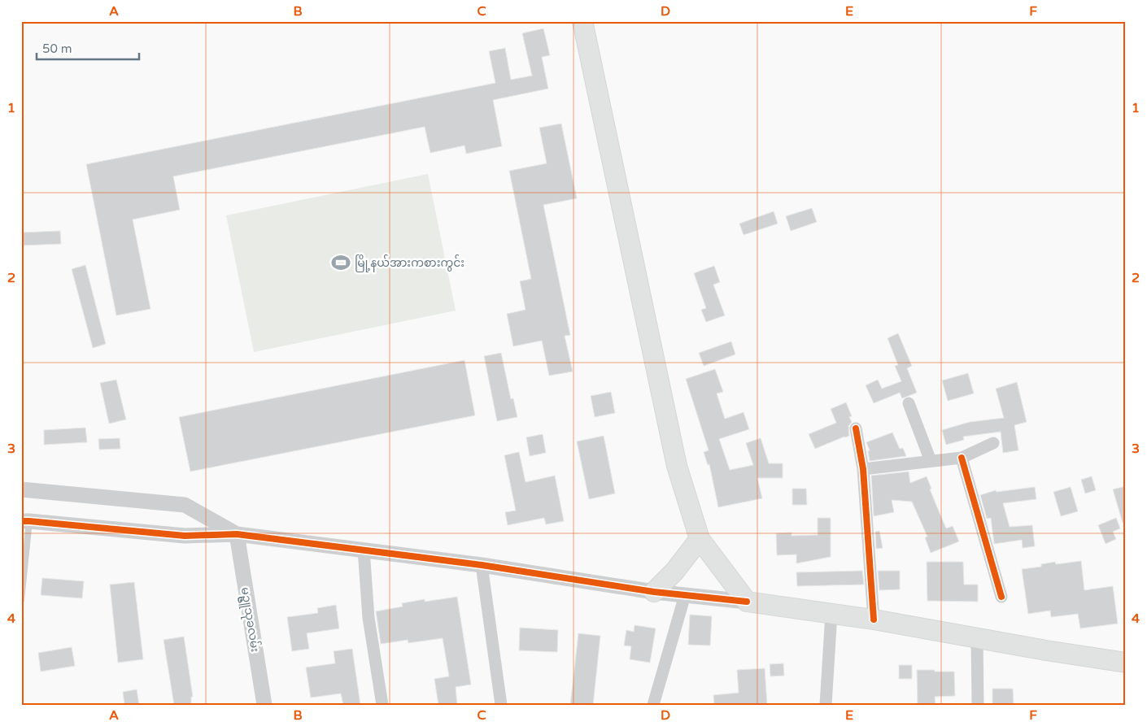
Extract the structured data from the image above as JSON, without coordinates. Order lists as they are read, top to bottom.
{
  "streets": {
    "street": ["မဥ္ဇူသုခလမ်း"]
  },
  "places": {
    "sports": ["မြို့နယ်အားကစားကွင်း"]
  },
  "scale_bar": "50 m",
  "grid": {
    "columns": [
      "A",
      "B",
      "C",
      "D",
      "E",
      "F"
    ],
    "rows": [
      "1",
      "2",
      "3",
      "4"
    ]
  }
}
